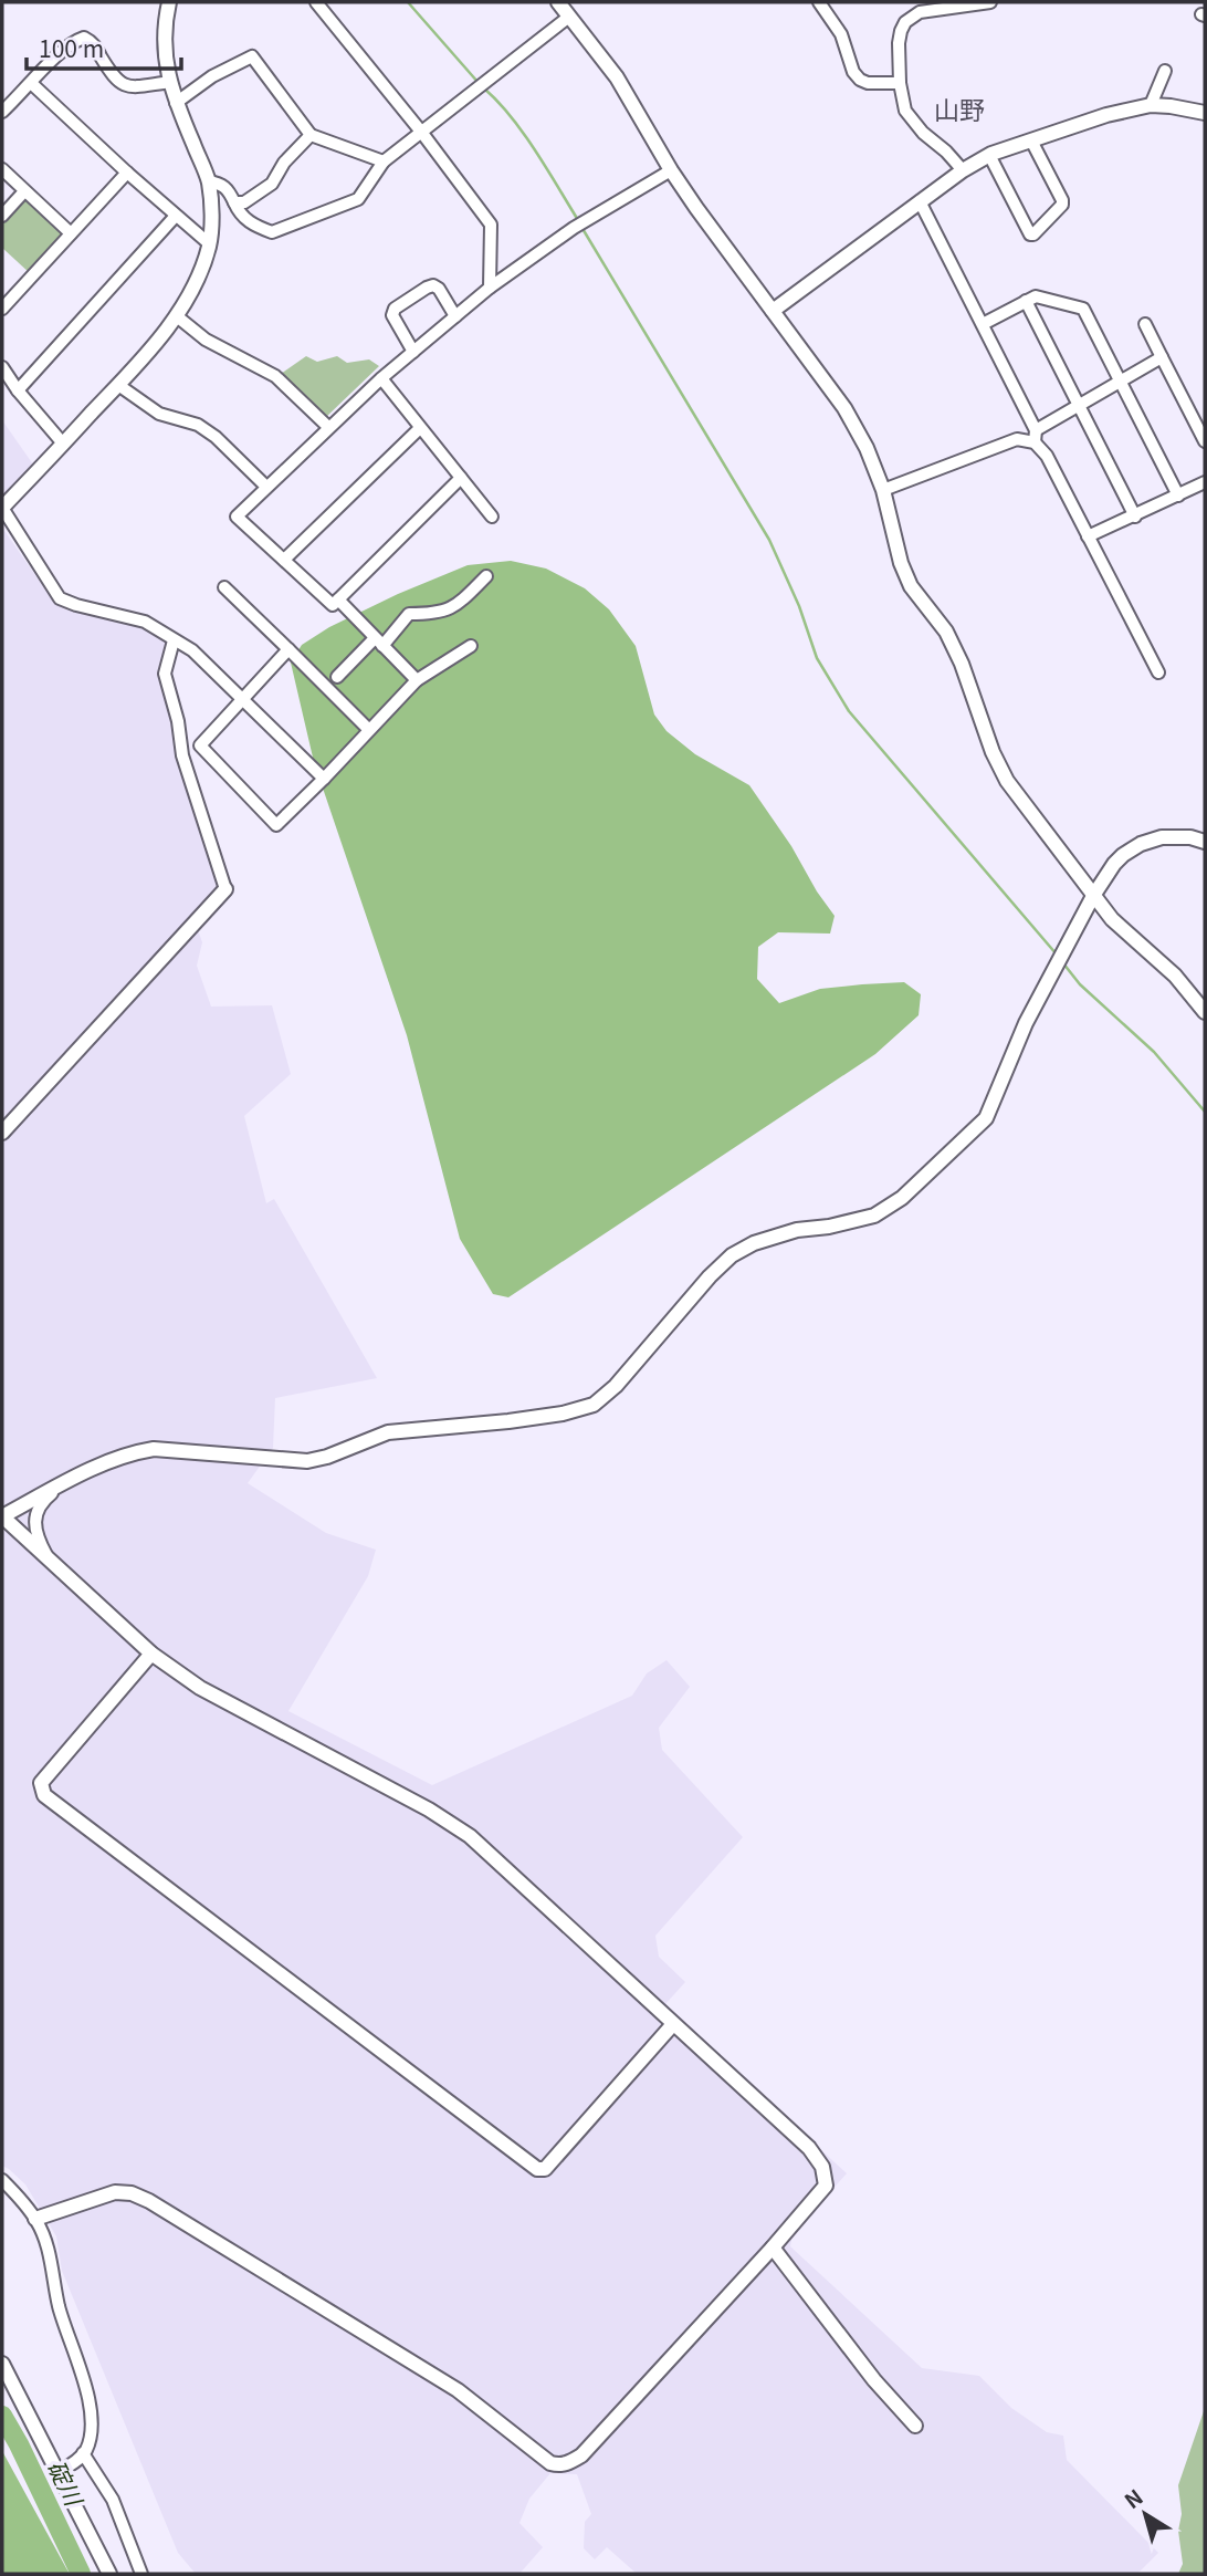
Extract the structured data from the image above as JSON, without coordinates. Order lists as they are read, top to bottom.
{
  "districts": ["山野"],
  "water": ["碇川"],
  "scale_bar": "100 m",
  "north": "top left"
}
